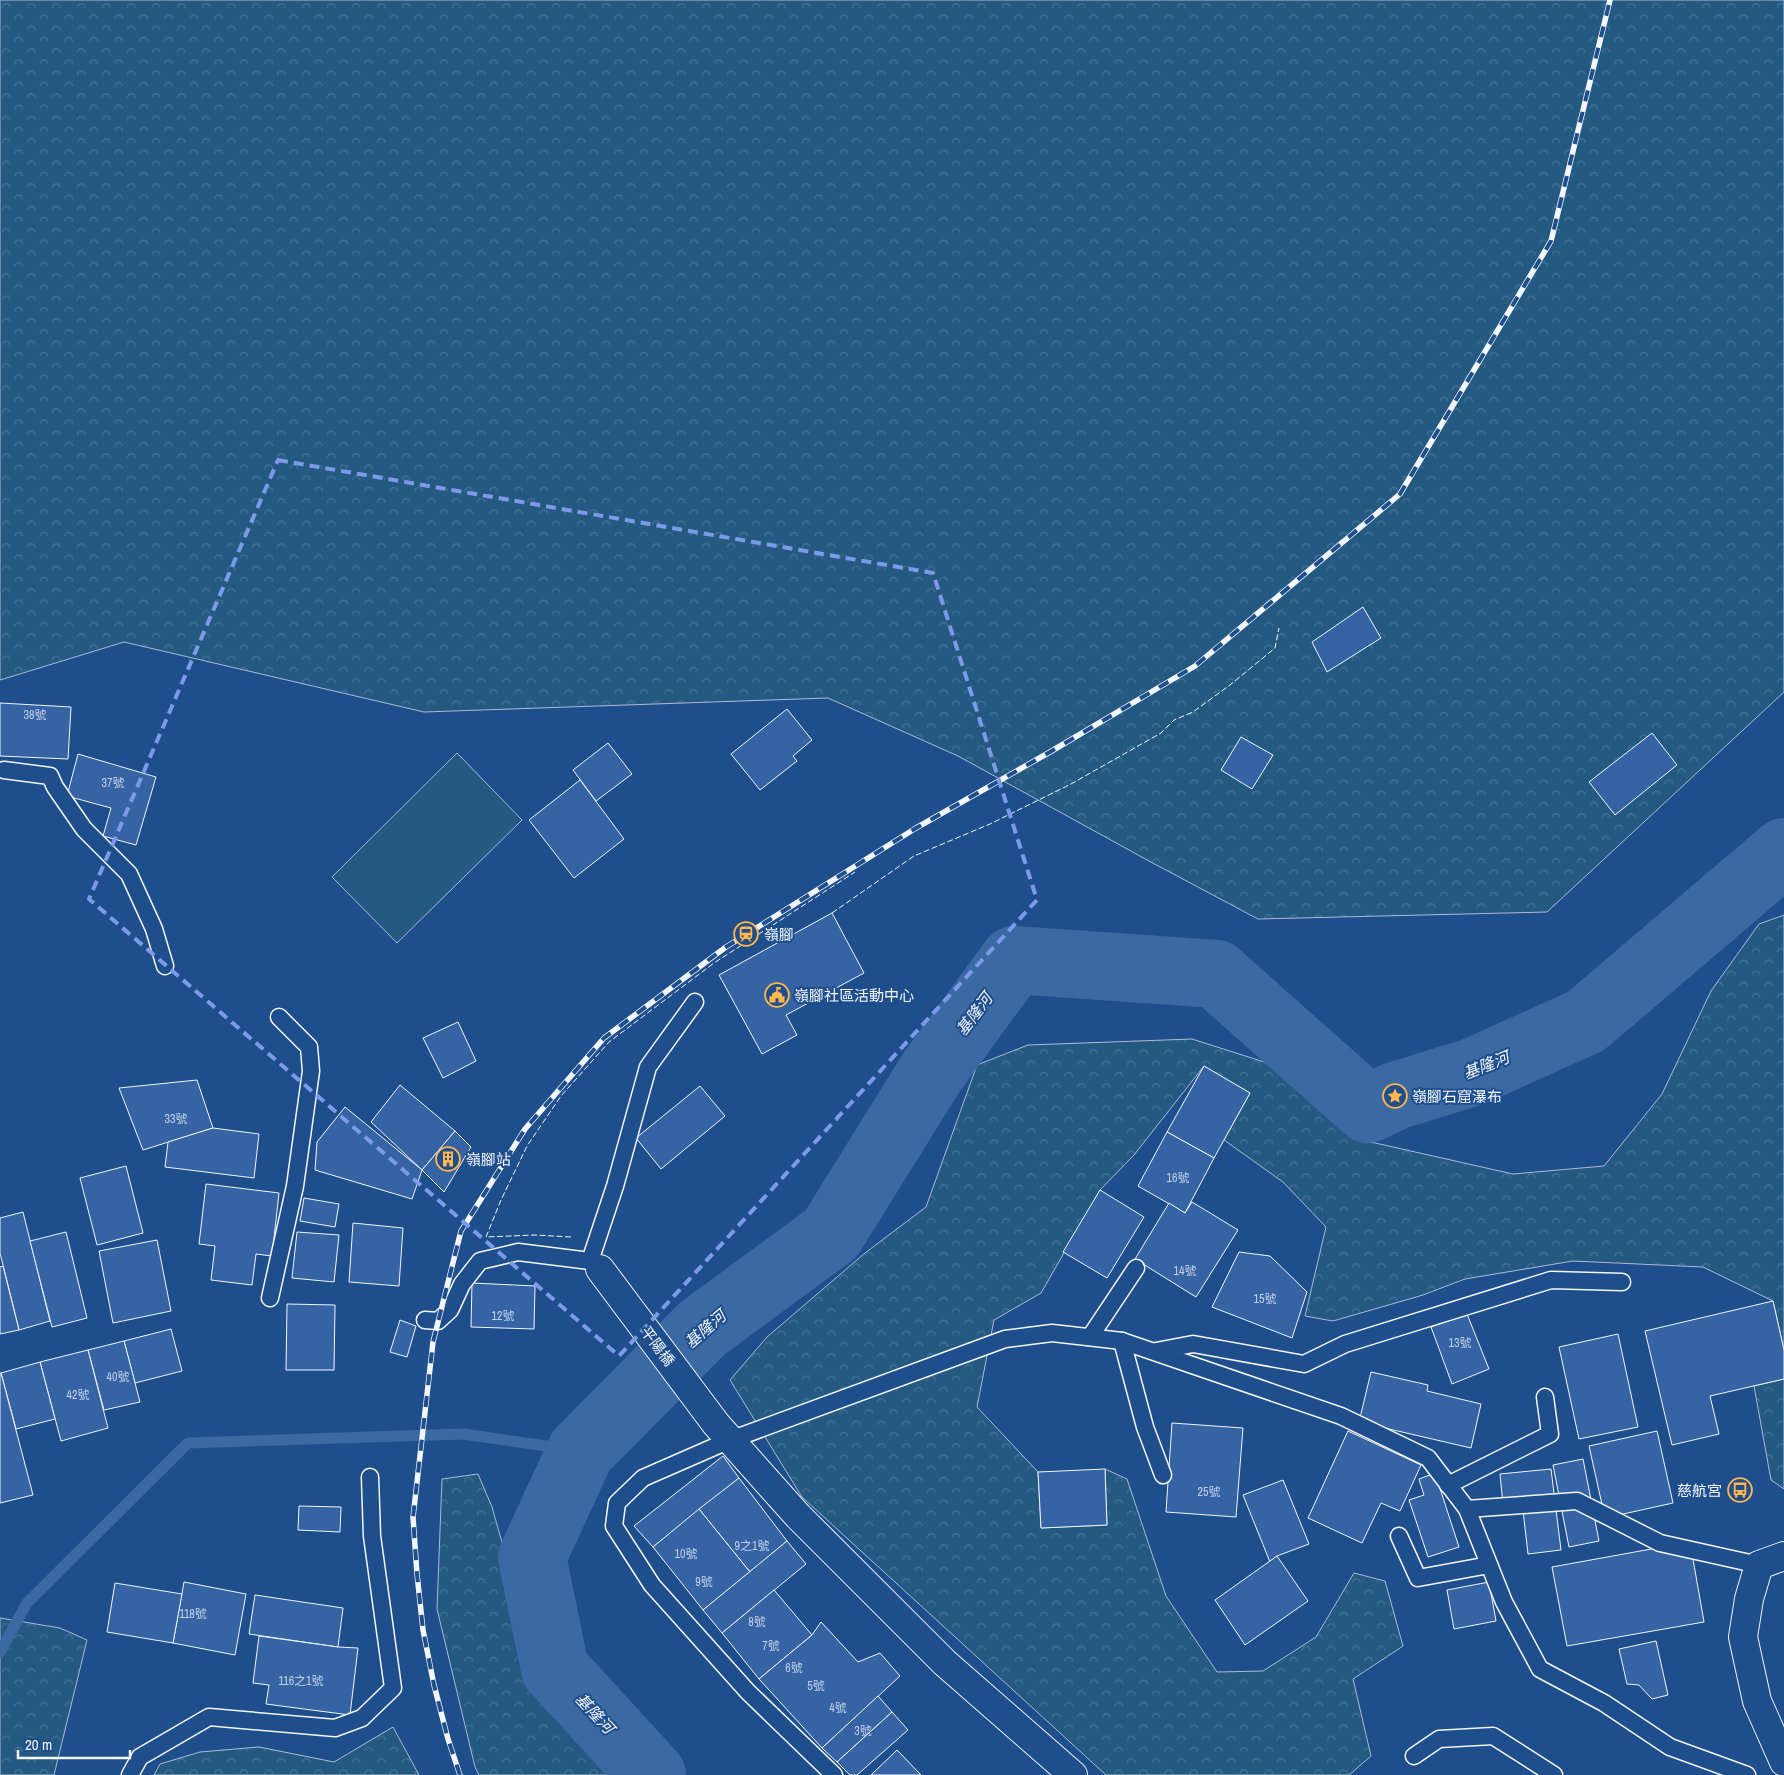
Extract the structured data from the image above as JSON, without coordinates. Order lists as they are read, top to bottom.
{
  "streets": {
    "street": ["平陽橋"]
  },
  "water": ["基隆河"],
  "places": {
    "station": ["嶺腳"],
    "public building": ["嶺腳社區活動中心"],
    "place": ["嶺腳石窟瀑布"],
    "building": ["嶺腳站"],
    "bus stop": ["慈航宮"]
  },
  "house_numbers": [
    "38號",
    "37號",
    "33號",
    "16號",
    "14號",
    "15號",
    "12號",
    "13號",
    "40號",
    "42號",
    "25號",
    "9之1號",
    "10號",
    "9號",
    "118號",
    "8號",
    "7號",
    "6號",
    "116之1號",
    "5號",
    "4號",
    "3號"
  ],
  "scale_bar": "20 m"
}
